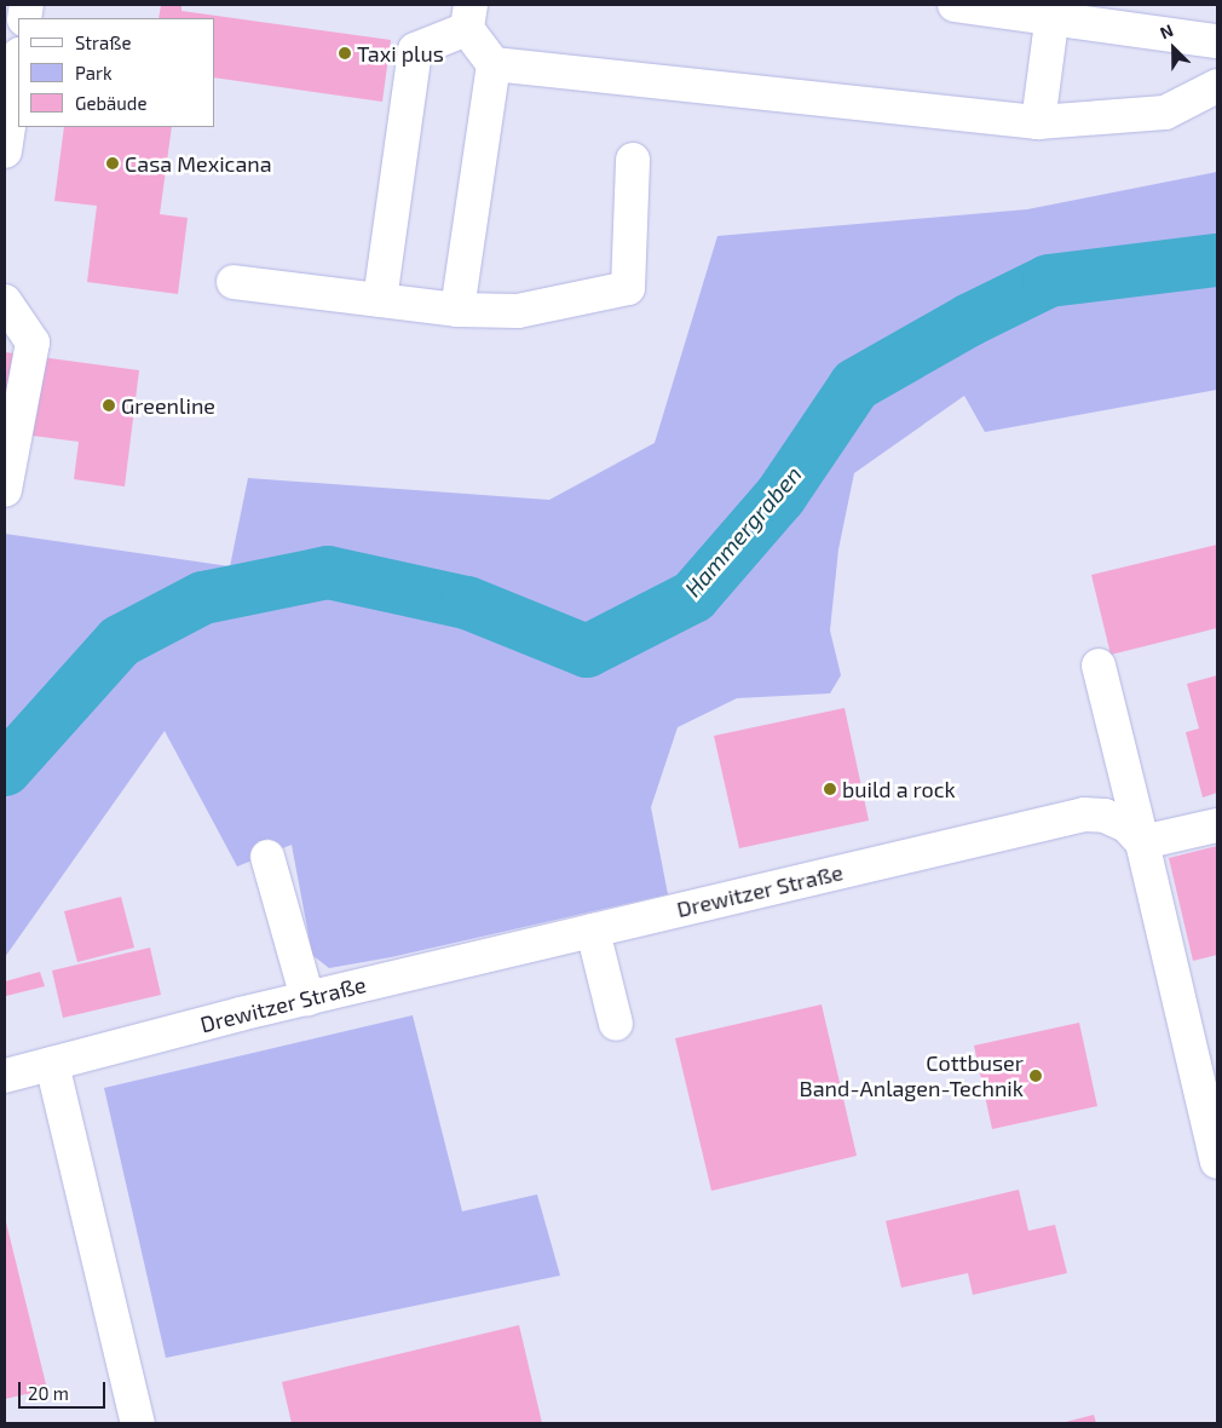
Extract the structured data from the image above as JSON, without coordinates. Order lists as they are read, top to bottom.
{
  "streets": {
    "street": ["Drewitzer Straße"]
  },
  "water": ["Hammergraben"],
  "places": [
    "Taxi plus",
    "Casa Mexicana",
    "Greenline",
    "build a rock",
    "Cottbuser Band-Anlagen-Technik"
  ],
  "legend": ["Straße", "Park", "Gebäude"],
  "scale_bar": "20 m",
  "north": "top left"
}
